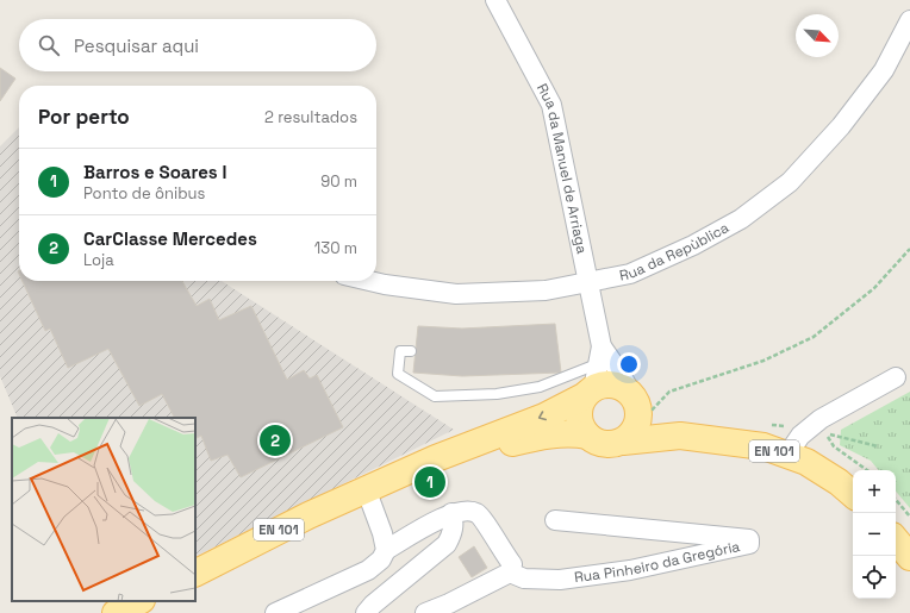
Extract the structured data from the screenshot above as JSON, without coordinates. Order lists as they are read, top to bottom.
{
  "streets": {
    "main road": ["EN 101"],
    "street": ["Rua da Manuel de Arriaga", "Rua da Repùblica", "Rua Pinheiro da Gregória"]
  },
  "crossings": [
    ["Rua da Manuel de Arriaga", "Rua da Repùblica"],
    ["Rua da Manuel de Arriaga", "EN 101"]
  ],
  "north": "bottom right",
  "page": {
    "search": "Pesquisar aqui",
    "heading": ["Por perto", "2 resultados"],
    "list": [
      {
        "mark": "1",
        "name": "Barros e Soares I",
        "note": "Ponto de ônibus",
        "value": "90 m"
      },
      {
        "mark": "2",
        "name": "CarClasse Mercedes",
        "note": "Loja",
        "value": "130 m"
      }
    ],
    "pins": ["2", "1"],
    "map_buttons": ["+", "−"]
  }
}
